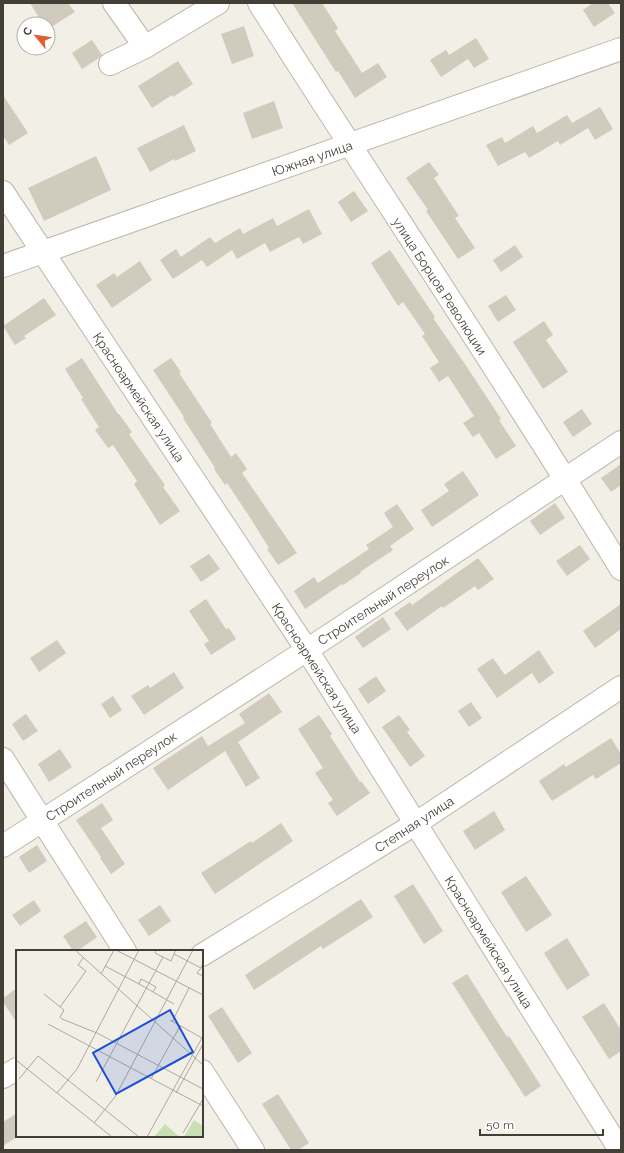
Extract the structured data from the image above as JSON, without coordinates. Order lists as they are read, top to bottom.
{
  "streets": {
    "street": [
      "Южная улица",
      "улица Борцов Революции",
      "Красноармейская улица",
      "Строительный переулок",
      "Степная улица"
    ]
  },
  "crossings": [
    ["Южная улица", "улица Борцов Революции"],
    ["Южная улица", "Красноармейская улица"],
    ["улица Борцов Революции", "Строительный переулок"],
    ["Красноармейская улица", "Строительный переулок"],
    ["Красноармейская улица", "Степная улица"]
  ],
  "scale_bar": "50 m",
  "north": "top left"
}
